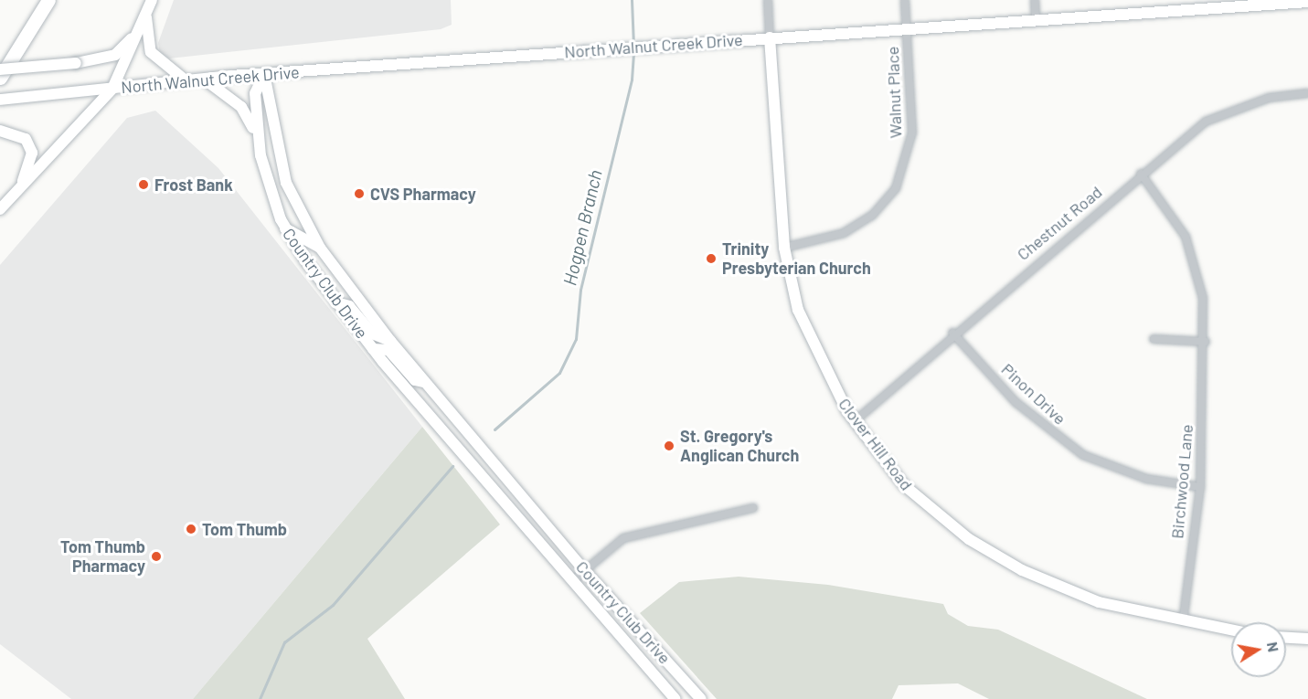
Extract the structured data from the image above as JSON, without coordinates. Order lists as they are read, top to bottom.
{
  "streets": {
    "main road": ["North Walnut Creek Drive", "Country Club Drive", "Clover Hill Road"],
    "street": [
      "Walnut Place",
      "Chestnut Road",
      "Pinon Drive",
      "Birchwood Lane"
    ]
  },
  "crossings": [
    ["North Walnut Creek Drive", "Walnut Place"],
    ["North Walnut Creek Drive", "Country Club Drive"],
    ["North Walnut Creek Drive", "Clover Hill Road"],
    ["Walnut Place", "Clover Hill Road"],
    ["Chestnut Road", "Pinon Drive"],
    ["Chestnut Road", "Clover Hill Road"],
    ["Chestnut Road", "Birchwood Lane"],
    ["Pinon Drive", "Birchwood Lane"],
    ["Clover Hill Road", "Birchwood Lane"]
  ],
  "water": ["Hogpen Branch"],
  "places": [
    "Frost Bank",
    "CVS Pharmacy",
    "Trinity Presbyterian Church",
    "St. Gregory's Anglican Church",
    "Tom Thumb",
    "Tom Thumb Pharmacy"
  ],
  "north": "right"
}
